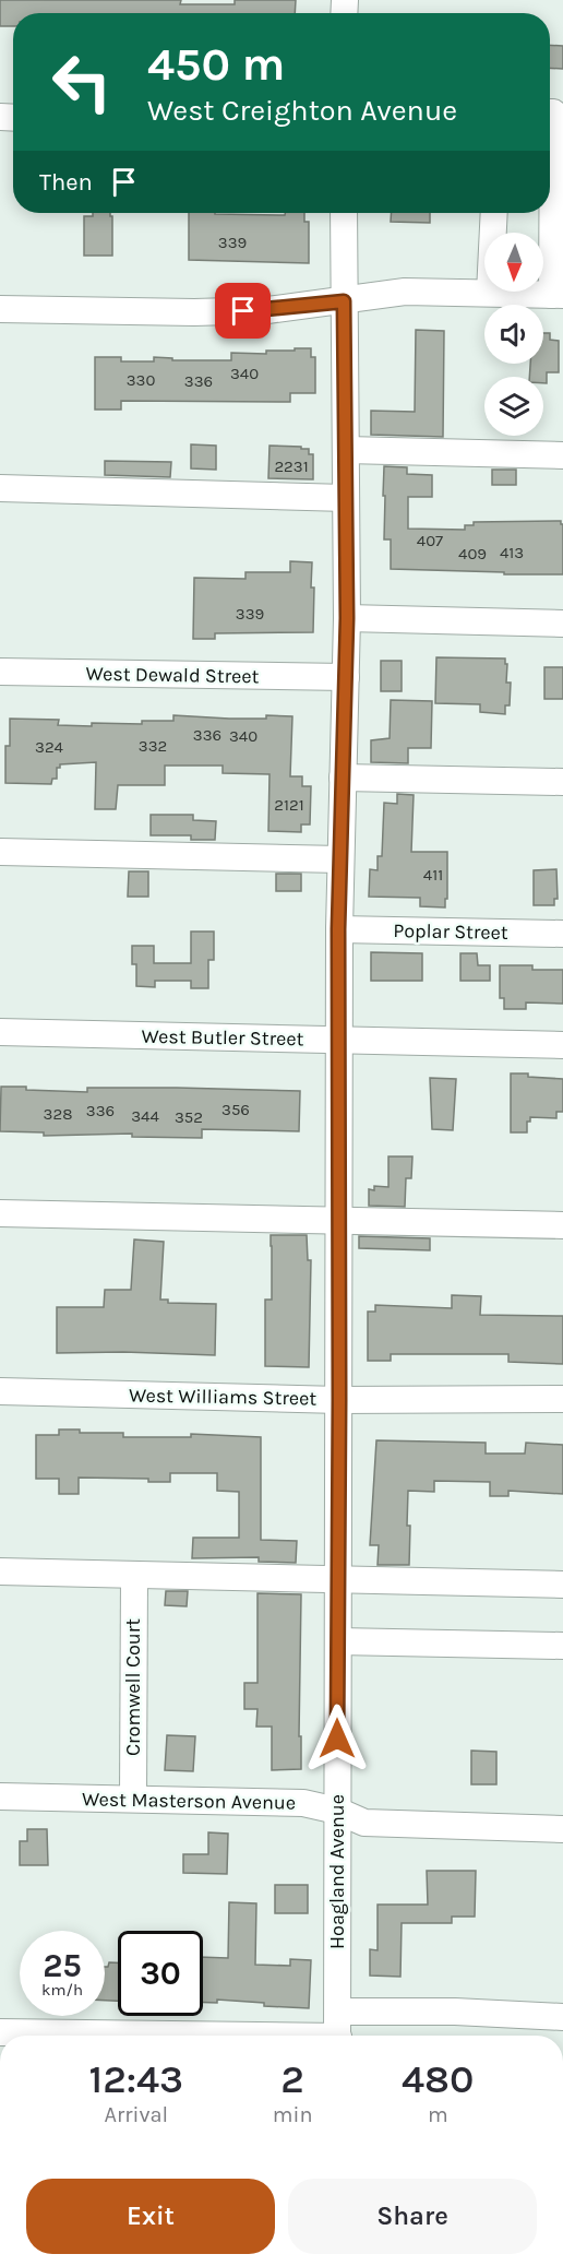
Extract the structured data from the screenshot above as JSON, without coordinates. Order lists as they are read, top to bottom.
{
  "streets": {
    "street": [
      "West Dewald Street",
      "Poplar Street",
      "West Butler Street",
      "West Williams Street",
      "Cromwell Court",
      "West Masterson Avenue",
      "Hoagland Avenue"
    ]
  },
  "crossings": [
    ["West Dewald Street", "Hoagland Avenue"],
    ["Poplar Street", "Hoagland Avenue"],
    ["West Butler Street", "Hoagland Avenue"],
    ["West Williams Street", "Hoagland Avenue"],
    ["Cromwell Court", "West Masterson Avenue"],
    ["West Masterson Avenue", "Hoagland Avenue"]
  ],
  "house_numbers": [
    "339",
    "340",
    "330",
    "336",
    "2231",
    "407",
    "413",
    "409",
    "339",
    "336",
    "340",
    "332",
    "324",
    "2121",
    "411",
    "356",
    "336",
    "328",
    "344",
    "352"
  ],
  "north": "bottom",
  "page": {
    "turn": ["450 m", "West Creighton Avenue"],
    "then": "Then",
    "speed": "25 km/h",
    "limit": "30",
    "eta": [
      "12:43",
      "Arrival",
      "2",
      "min",
      "480",
      "m"
    ],
    "buttons": ["Exit", "Share"]
  }
}
